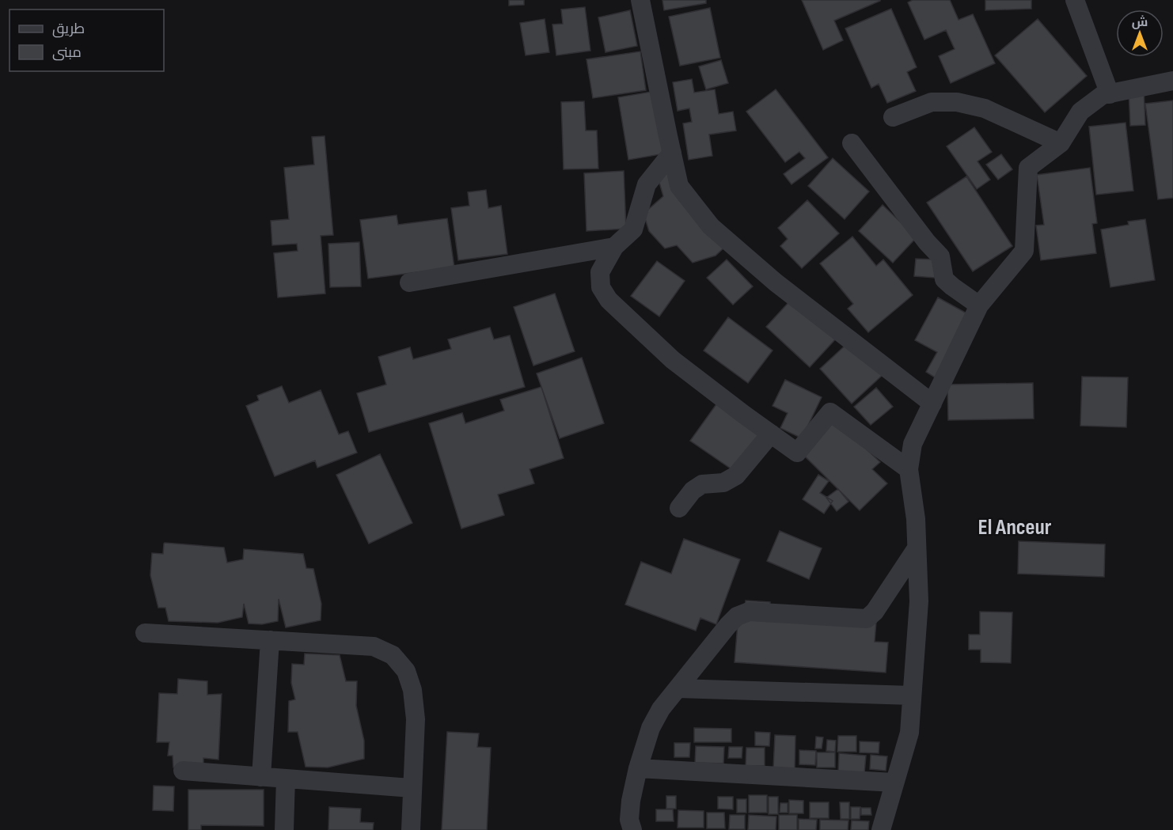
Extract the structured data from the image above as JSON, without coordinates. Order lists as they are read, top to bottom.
{
  "districts": ["El Anceur"],
  "legend": ["طريق", "مبنى"],
  "north": "top"
}
